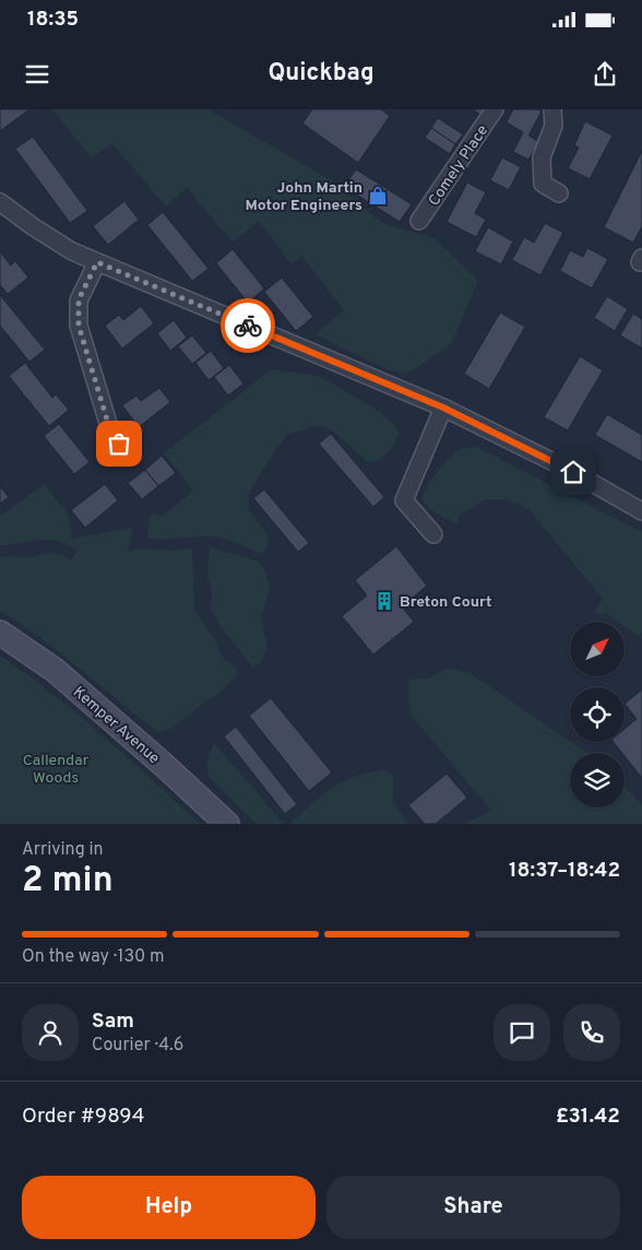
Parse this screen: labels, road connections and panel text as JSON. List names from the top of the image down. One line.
{"streets":{"street":["Comely Place","Kemper Avenue"]},"parks":["Callendar Woods"],"places":{"shop":["John Martin Motor Engineers"],"building":["Breton Court"]},"north":"top right","page":{"status":"18:35","header":"Quickbag","heading":["2 min","Arriving in","18:37–18:42"],"panel":["Sam","Courier · 4.6","Order #9894","£31.42"],"bar":"On the way · 130 m","buttons":["Help","Share"]}}
